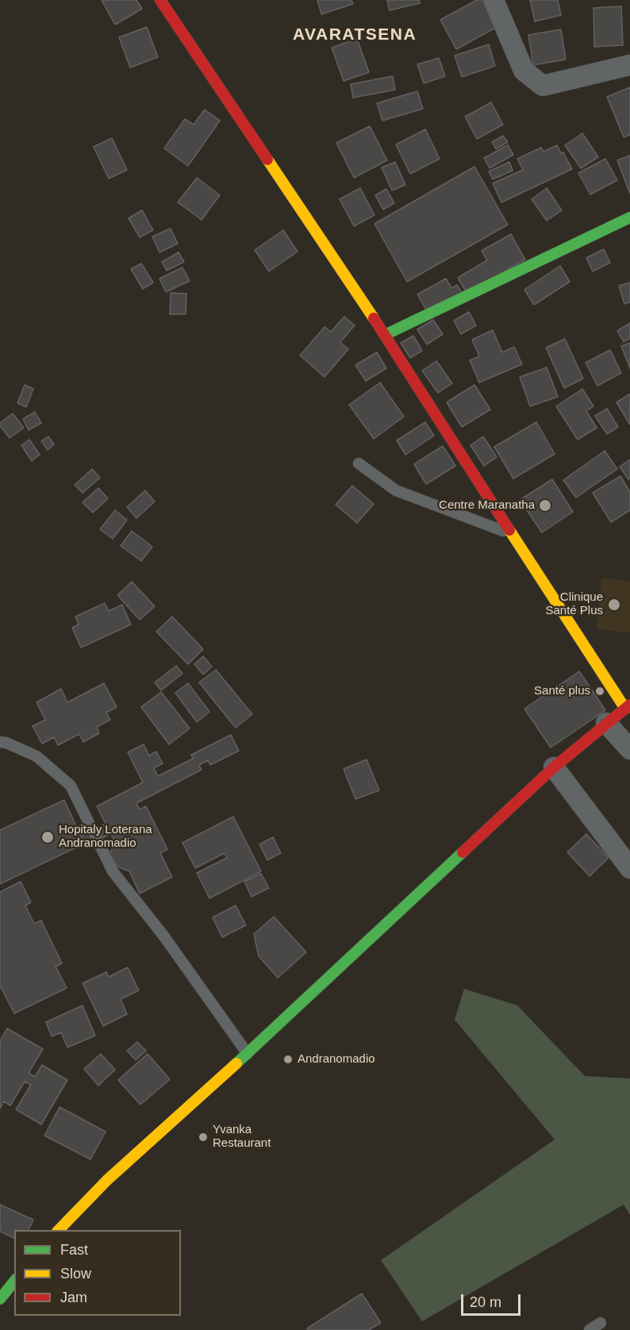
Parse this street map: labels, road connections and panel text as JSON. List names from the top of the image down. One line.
{"districts":["AVARATSENA"],"places":["Centre Maranatha","Clinique Santé Plus","Santé plus","Hopitaly Loterana Andranomadio","Andranomadio","Yvanka Restaurant"],"legend":["Fast","Slow","Jam"],"scale_bar":"20 m"}
